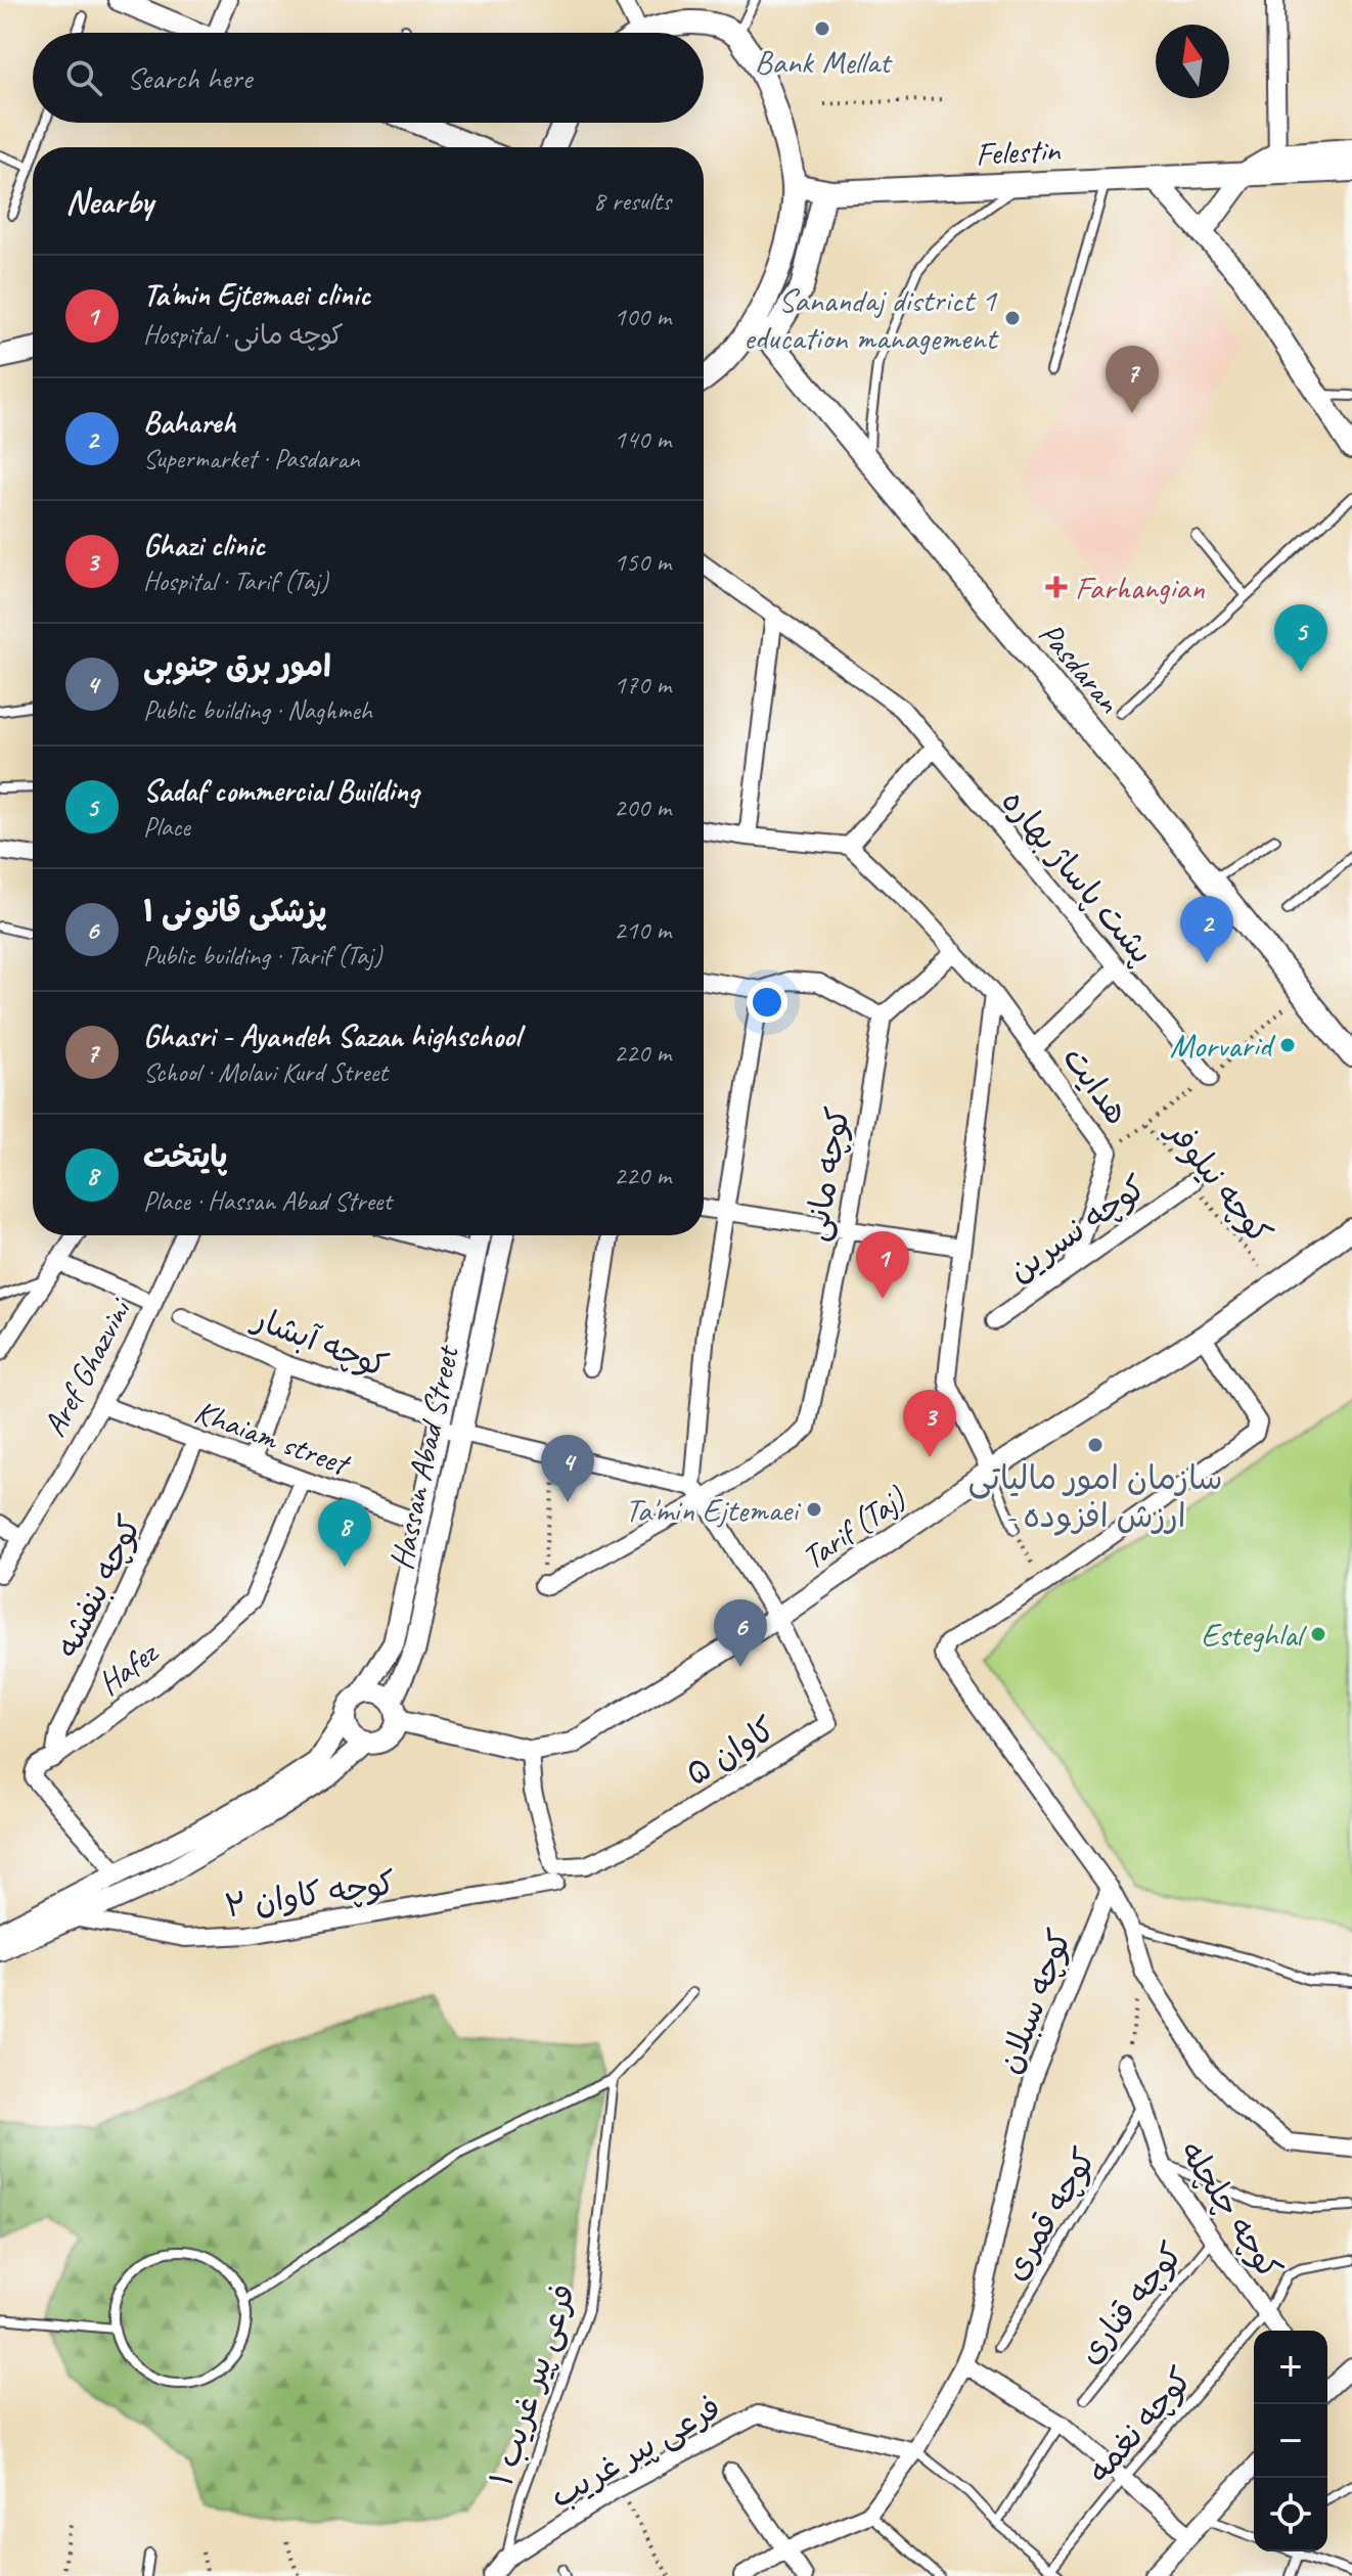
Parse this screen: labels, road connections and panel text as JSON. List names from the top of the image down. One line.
{"streets":{"main road":["Felestin","Pasdaran"],"street":["پشت پاساژ بهاره","هدایت","کوچه مانی","کوچه نسرین","کوچه آبشار","Aref Ghazvini","Khaiam street","Hassan Abad Street","Tarif (Taj)","کوچه بنفشه","Hafez","کاوان ۵","کوچه کاوان ۲","کوچه سبلان","کوچه چلچله","فرعی پیر غریب"],"lane":["کوچه قمری","کوچه قناری","فرعی پیر غریب ۱","کوچه نغمه"],"path":["کوچه نیلوفر"]},"crossings":[["هدایت","کوچه نسرین"],["کوچه مانی","کوچه آبشار"],["کوچه نیلوفر","کوچه نسرین"],["کوچه آبشار","Hassan Abad Street"],["Aref Ghazvini","Khaiam street"],["Khaiam street","Hassan Abad Street"],["Khaiam street","کوچه بنفشه"],["Khaiam street","Hafez"],["Hassan Abad Street","Tarif (Taj)"],["Tarif (Taj)","کاوان ۵"],["کوچه بنفشه","Hafez"],["کاوان ۵","کوچه کاوان ۲"],["کوچه سبلان","فرعی پیر غریب"],["کوچه چلچله","کوچه قمری"],["کوچه چلچله","کوچه قناری"],["کوچه چلچله","کوچه نغمه"],["فرعی پیر غریب ۱","فرعی پیر غریب"]],"places":{"other":["Bank Mellat","Sanandaj district 1 education management","Morvarid","سازمان امور مالیاتی - ارزش افزوده","Ta'min Ejtemaei","Esteghlal"],"health":["Farhangian"]},"north":"top","page":{"search":"Search here","heading":["Nearby","8 results"],"list":[{"mark":"1","name":"Ta'min Ejtemaei clinic","note":"Hospital · کوچه مانی","value":"100 m"},{"mark":"2","name":"Bahareh","note":"Supermarket · Pasdaran","value":"140 m"},{"mark":"3","name":"Ghazi clinic","note":"Hospital · Tarif (Taj)","value":"150 m"},{"mark":"4","name":"امور برق جنوبی","note":"Public building · Naghmeh","value":"170 m"},{"mark":"5","name":"Sadaf commercial Building","note":"Place","value":"200 m"},{"mark":"6","name":"پزشکی قانونی ۱","note":"Public building · Tarif (Taj)","value":"210 m"},{"mark":"7","name":"Ghasri - Ayandeh Sazan highschool","note":"School · Molavi Kurd Street","value":"220 m"},{"mark":"8","name":"پایتخت","note":"Place · Hassan Abad Street","value":"220 m"}],"pins":["7","5","2","1","3","4","8","6"],"map_buttons":["+","−"]}}
